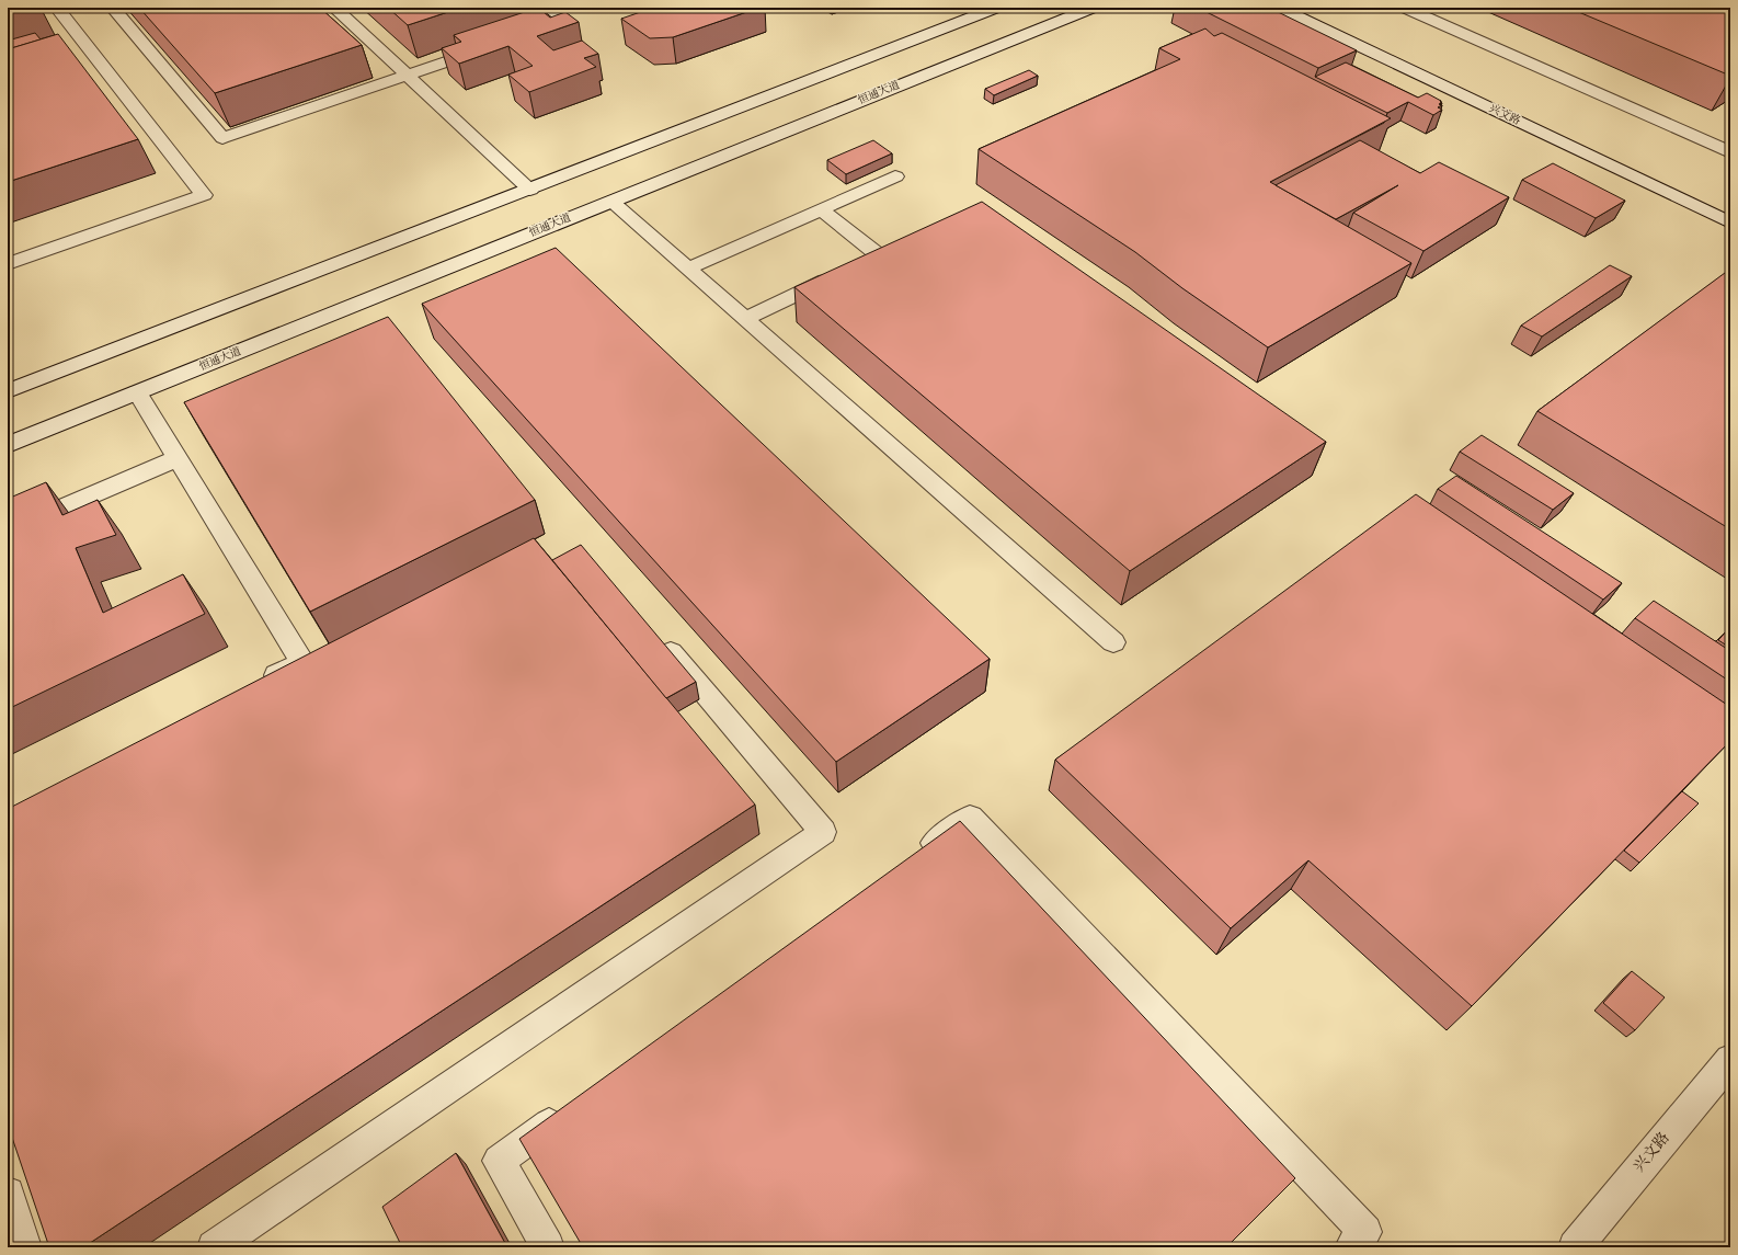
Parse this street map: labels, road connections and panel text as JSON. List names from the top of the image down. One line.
{"streets":{"main road":["恒通大道","兴文路"]}}
